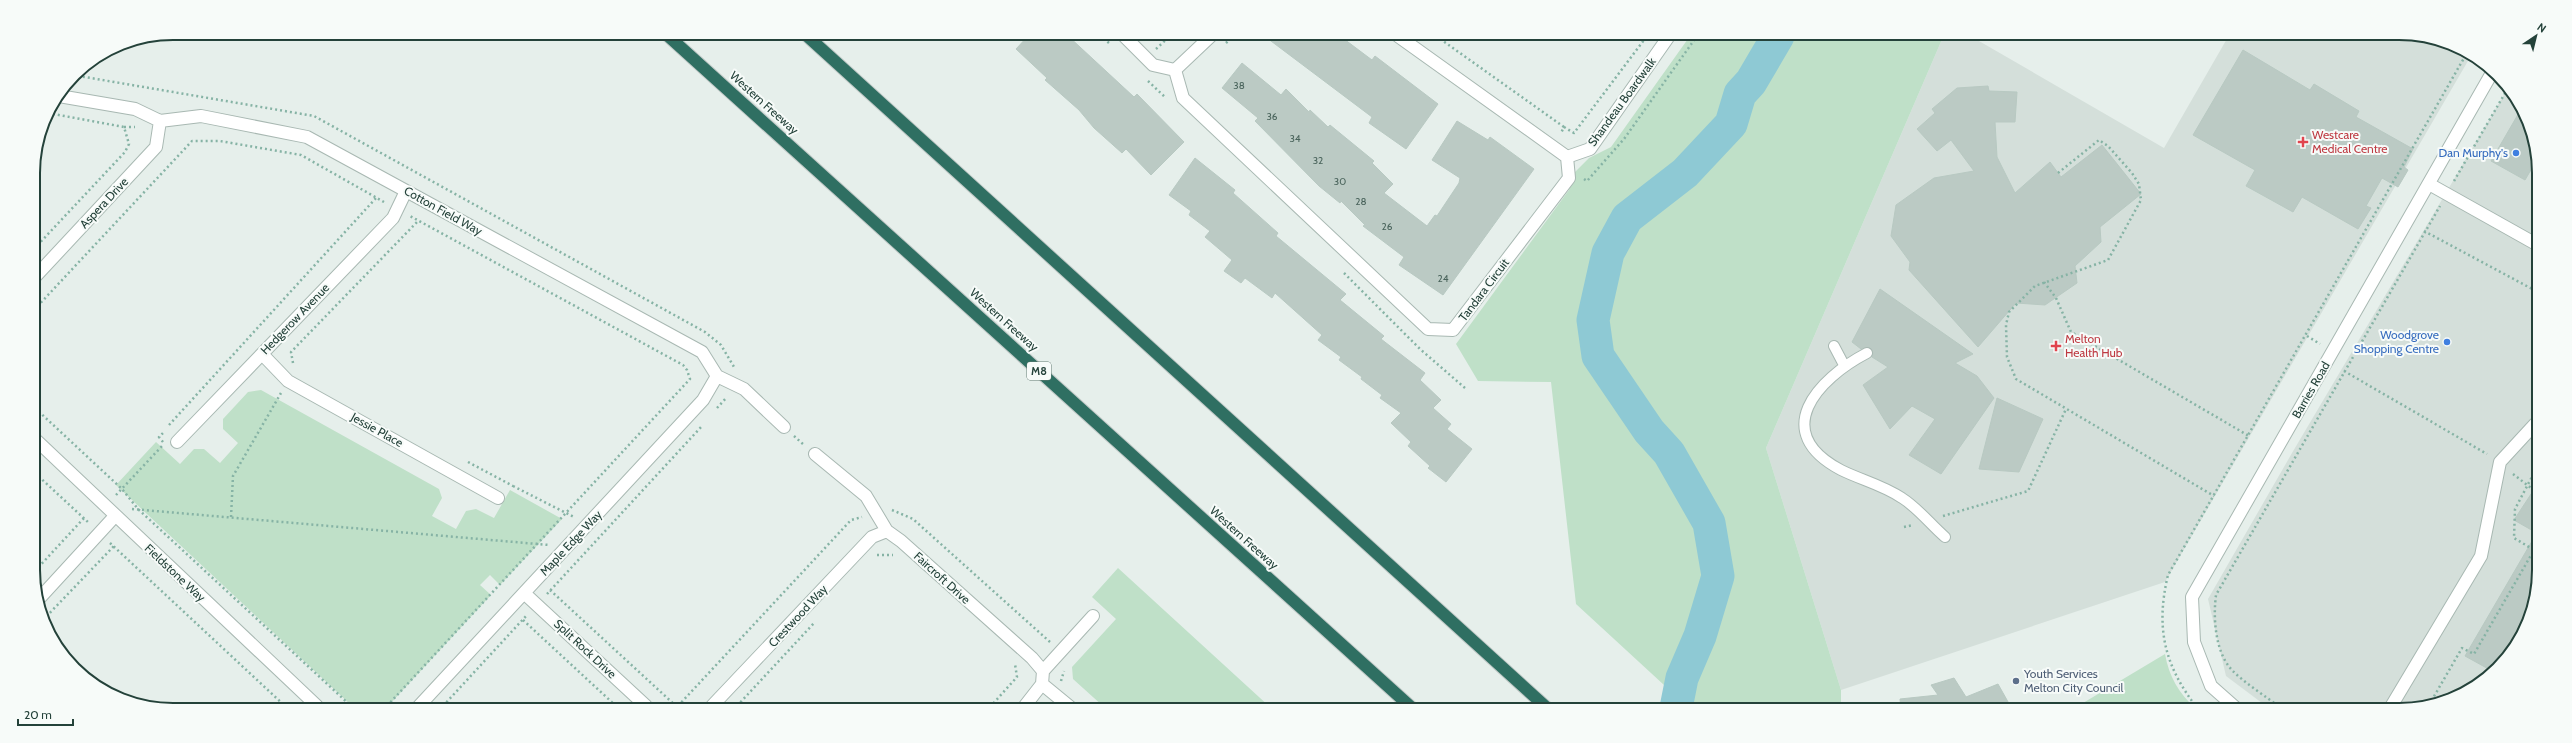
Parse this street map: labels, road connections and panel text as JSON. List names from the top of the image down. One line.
{"streets":{"highway":["Western Freeway","M8"],"street":["Shandeau Boardwalk","Aspera Drive","Cotton Field Way","Tandara Circuit","Hedgerow Avenue","Barries Road","Jessie Place","Maple Edge Way","Fieldstone Way","Faircroft Drive","Crestwood Way","Split Rock Drive"]},"crossings":[["Shandeau Boardwalk","Tandara Circuit"],["Aspera Drive","Cotton Field Way"],["Cotton Field Way","Hedgerow Avenue"],["Cotton Field Way","Maple Edge Way"],["Hedgerow Avenue","Jessie Place"],["Maple Edge Way","Split Rock Drive"],["Faircroft Drive","Crestwood Way"]],"places":{"health":["Westcare Medical Centre","Melton Health Hub"],"other":["Dan Murphy's","Woodgrove Shopping Centre","Youth Services Melton City Council"]},"house_numbers":["38","36","34","32","30","28","26","24"],"scale_bar":"20 m","north":"top right"}
